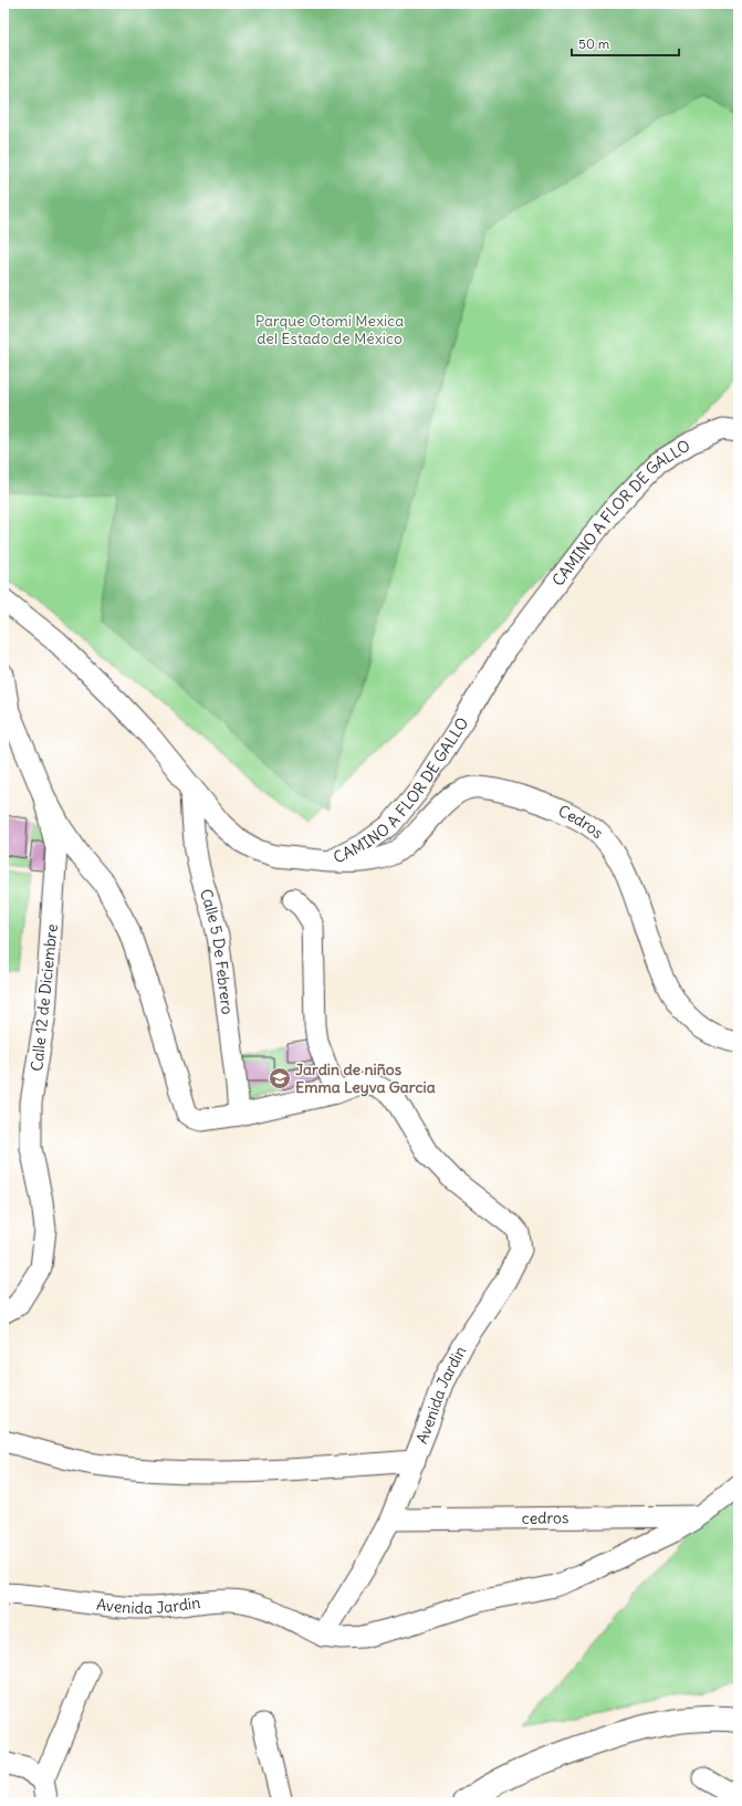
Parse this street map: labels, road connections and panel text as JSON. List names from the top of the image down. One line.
{"streets":{"street":["CAMINO A FLOR DE GALLO","Cedros","Calle 5 De Febrero","Calle 12 de Diciembre","Avenida Jardin","cedros"]},"crossings":[["CAMINO A FLOR DE GALLO","Cedros"],["CAMINO A FLOR DE GALLO","Calle 5 De Febrero"],["Calle 5 De Febrero","Avenida Jardin"],["Calle 12 de Diciembre","Avenida Jardin"],["Avenida Jardin","cedros"]],"parks":["Parque Otomí Mexica del Estado de México"],"places":{"school or university":["Jardin de niños Emma Leyva Garcia"]},"scale_bar":"50 m"}
